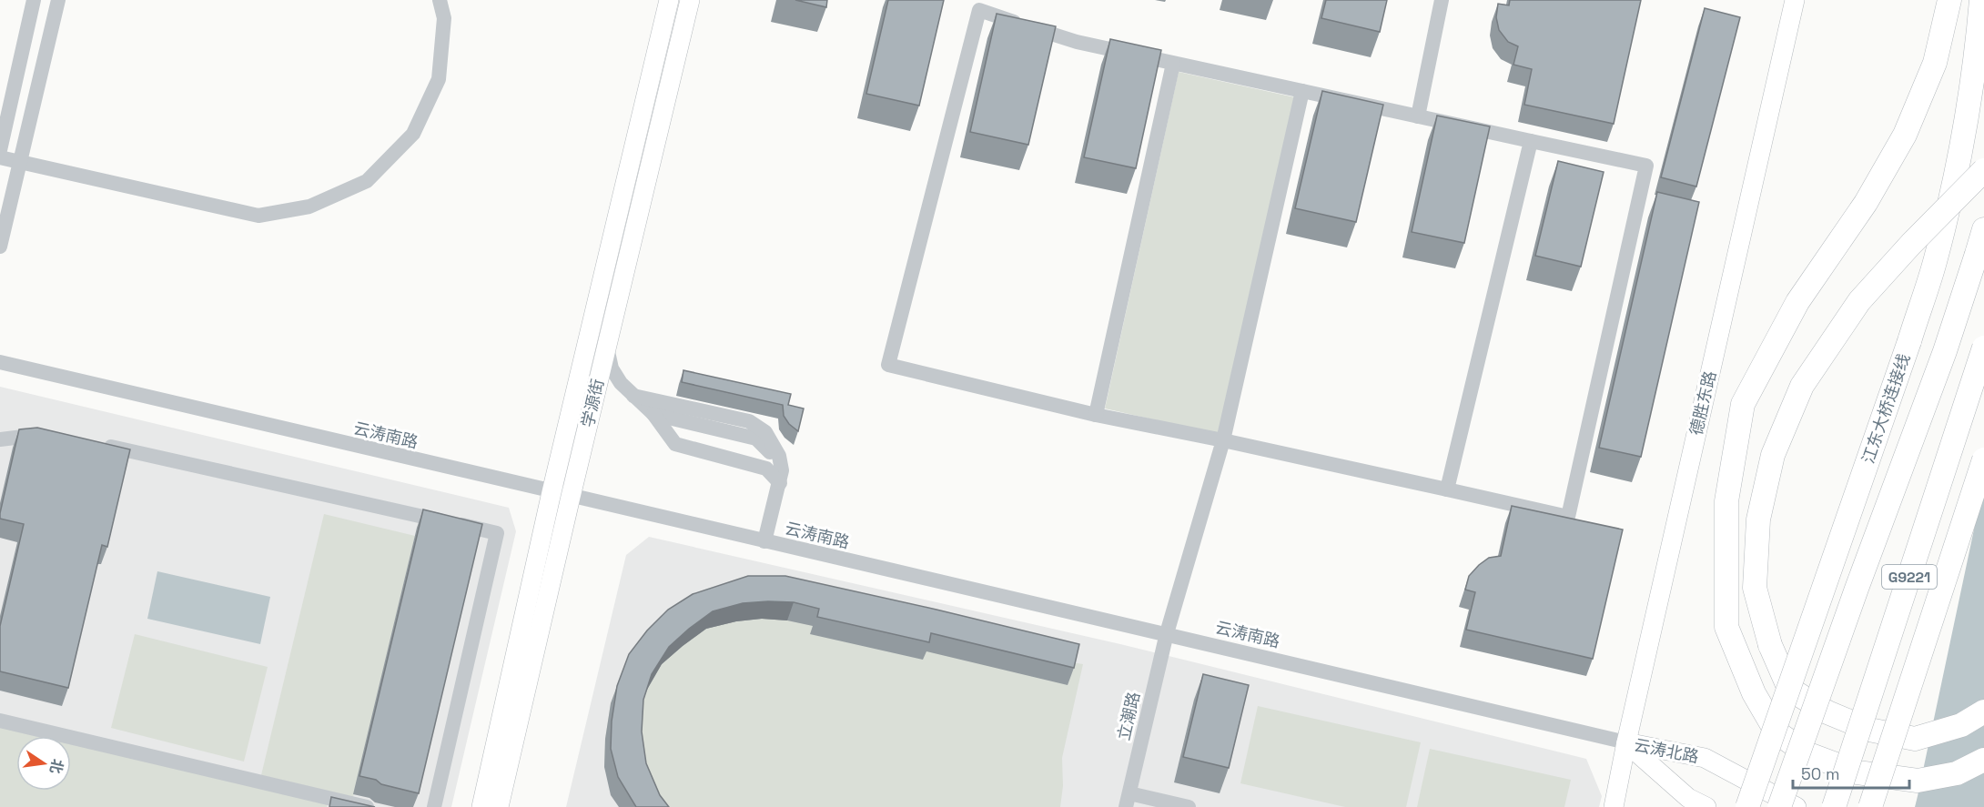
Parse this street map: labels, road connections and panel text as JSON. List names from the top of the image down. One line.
{"streets":{"highway":["江东大桥连接线","G9221"],"main road":["学源街","德胜东路","云涛北路"],"street":["云涛南路","立潮路"]},"crossings":[["学源街","云涛南路"],["德胜东路","云涛南路"],["德胜东路","云涛北路"],["云涛南路","立潮路"],["云涛南路","云涛北路"]],"scale_bar":"50 m","north":"right"}
